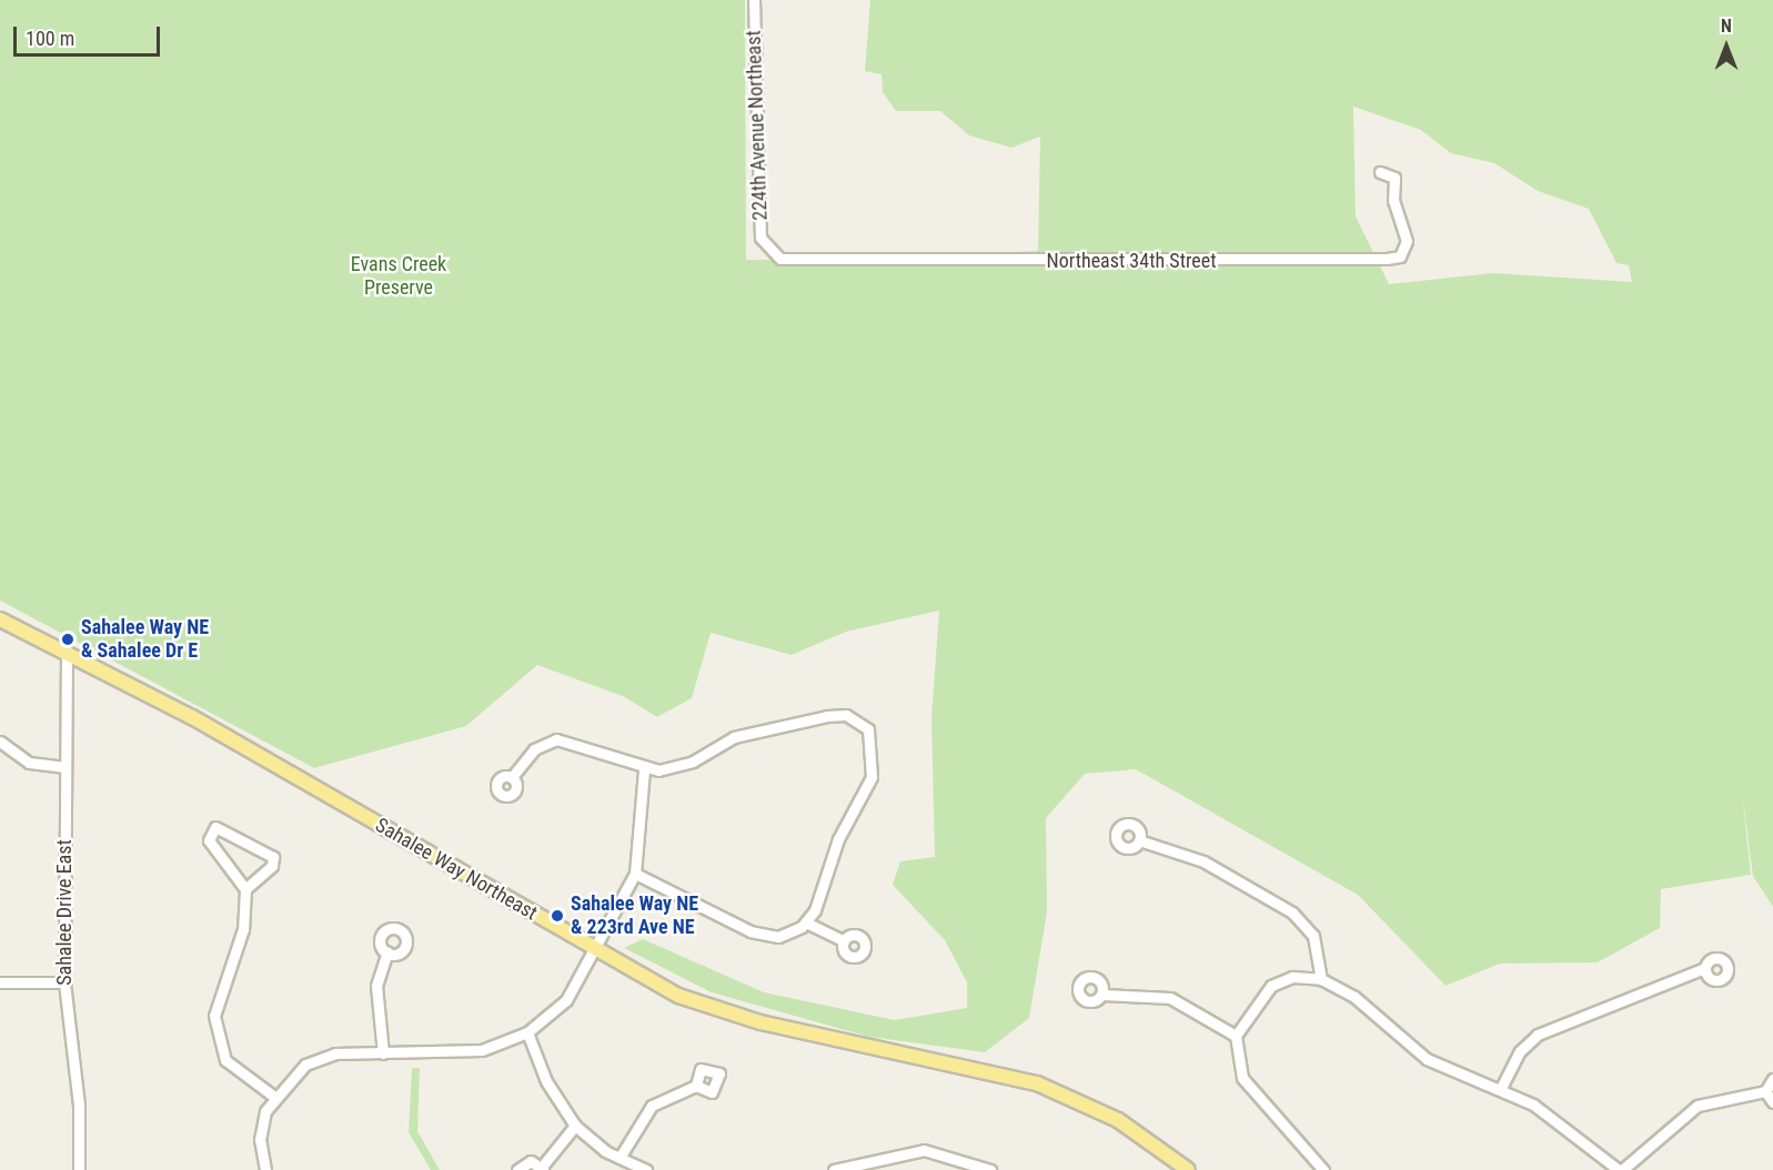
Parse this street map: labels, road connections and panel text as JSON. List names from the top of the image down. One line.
{"streets":{"main road":["Sahalee Way Northeast"],"street":["224th Avenue Northeast","Northeast 34th Street","Sahalee Drive East"]},"crossings":[["224th Avenue Northeast","Northeast 34th Street"],["Sahalee Way Northeast","Sahalee Drive East"]],"parks":["Evans Creek Preserve"],"places":["Sahalee Way NE & Sahalee Dr E","Sahalee Way NE & 223rd Ave NE"],"scale_bar":"100 m","north":"top"}
